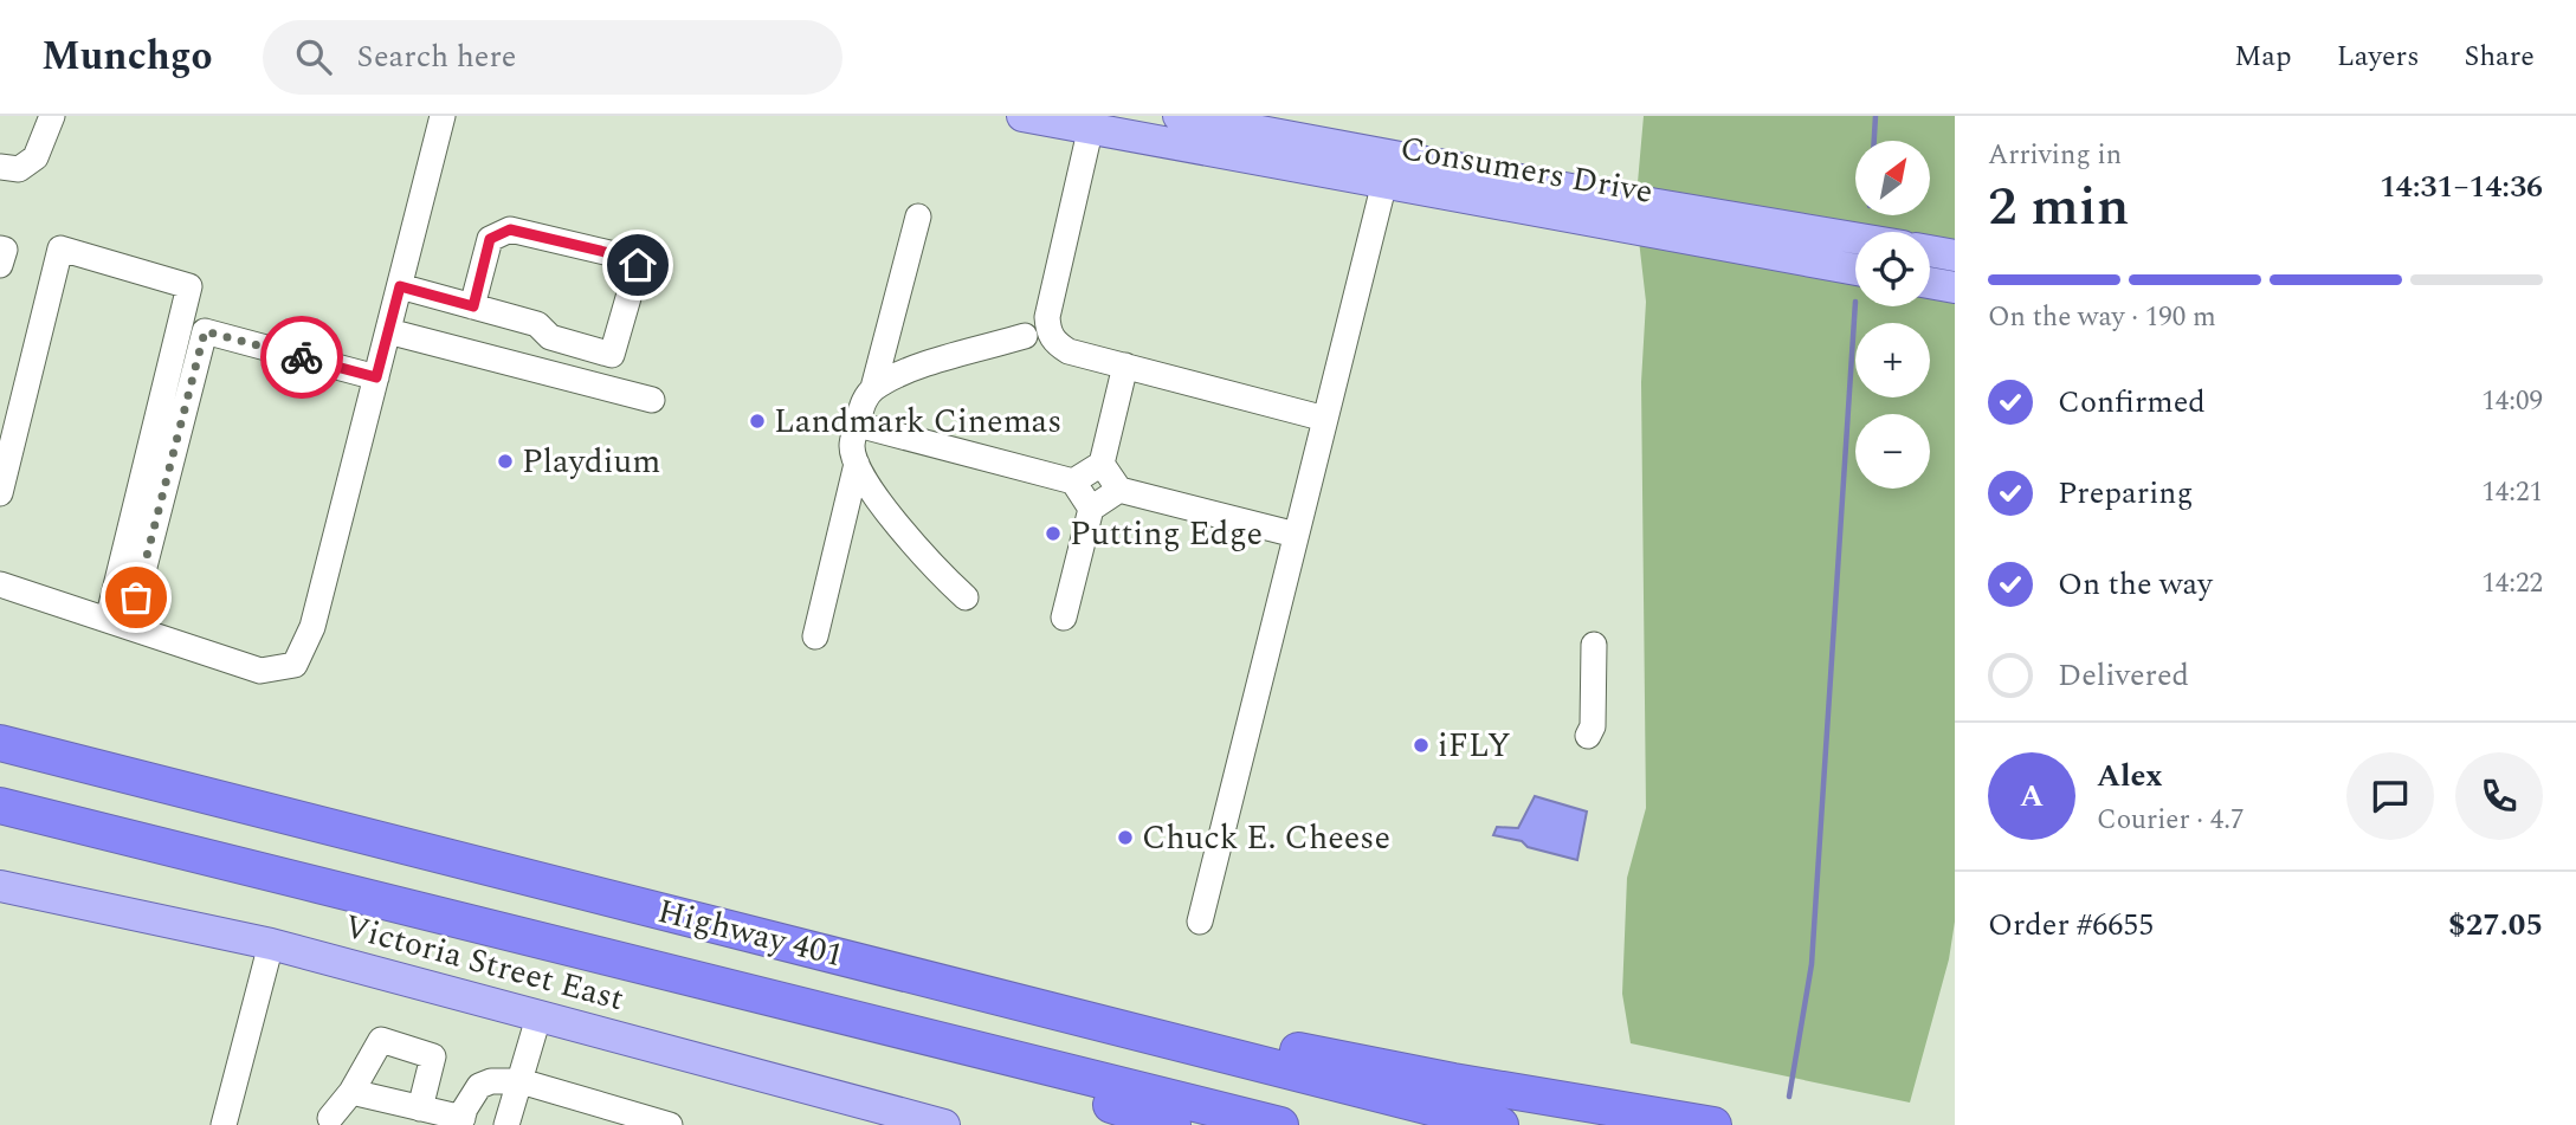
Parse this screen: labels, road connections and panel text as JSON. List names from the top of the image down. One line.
{"streets":{"highway":["Highway 401"],"main road":["Consumers Drive","Victoria Street East"]},"places":["Landmark Cinemas","Playdium","Putting Edge","iFLY","Chuck E. Cheese"],"north":"top right","page":{"header":"Munchgo","search":"Search here","nav":["Map","Layers","Share"],"heading":["2 min","Arriving in","14:31–14:36"],"panel":["Alex","Courier · 4.7","Order #6655","$27.05"],"map_buttons":["+","−"],"bar":"On the way · 190 m","list":[["Confirmed","14:09"],["Preparing","14:21"],["On the way","14:22"],"Delivered"],"round":"A"}}
